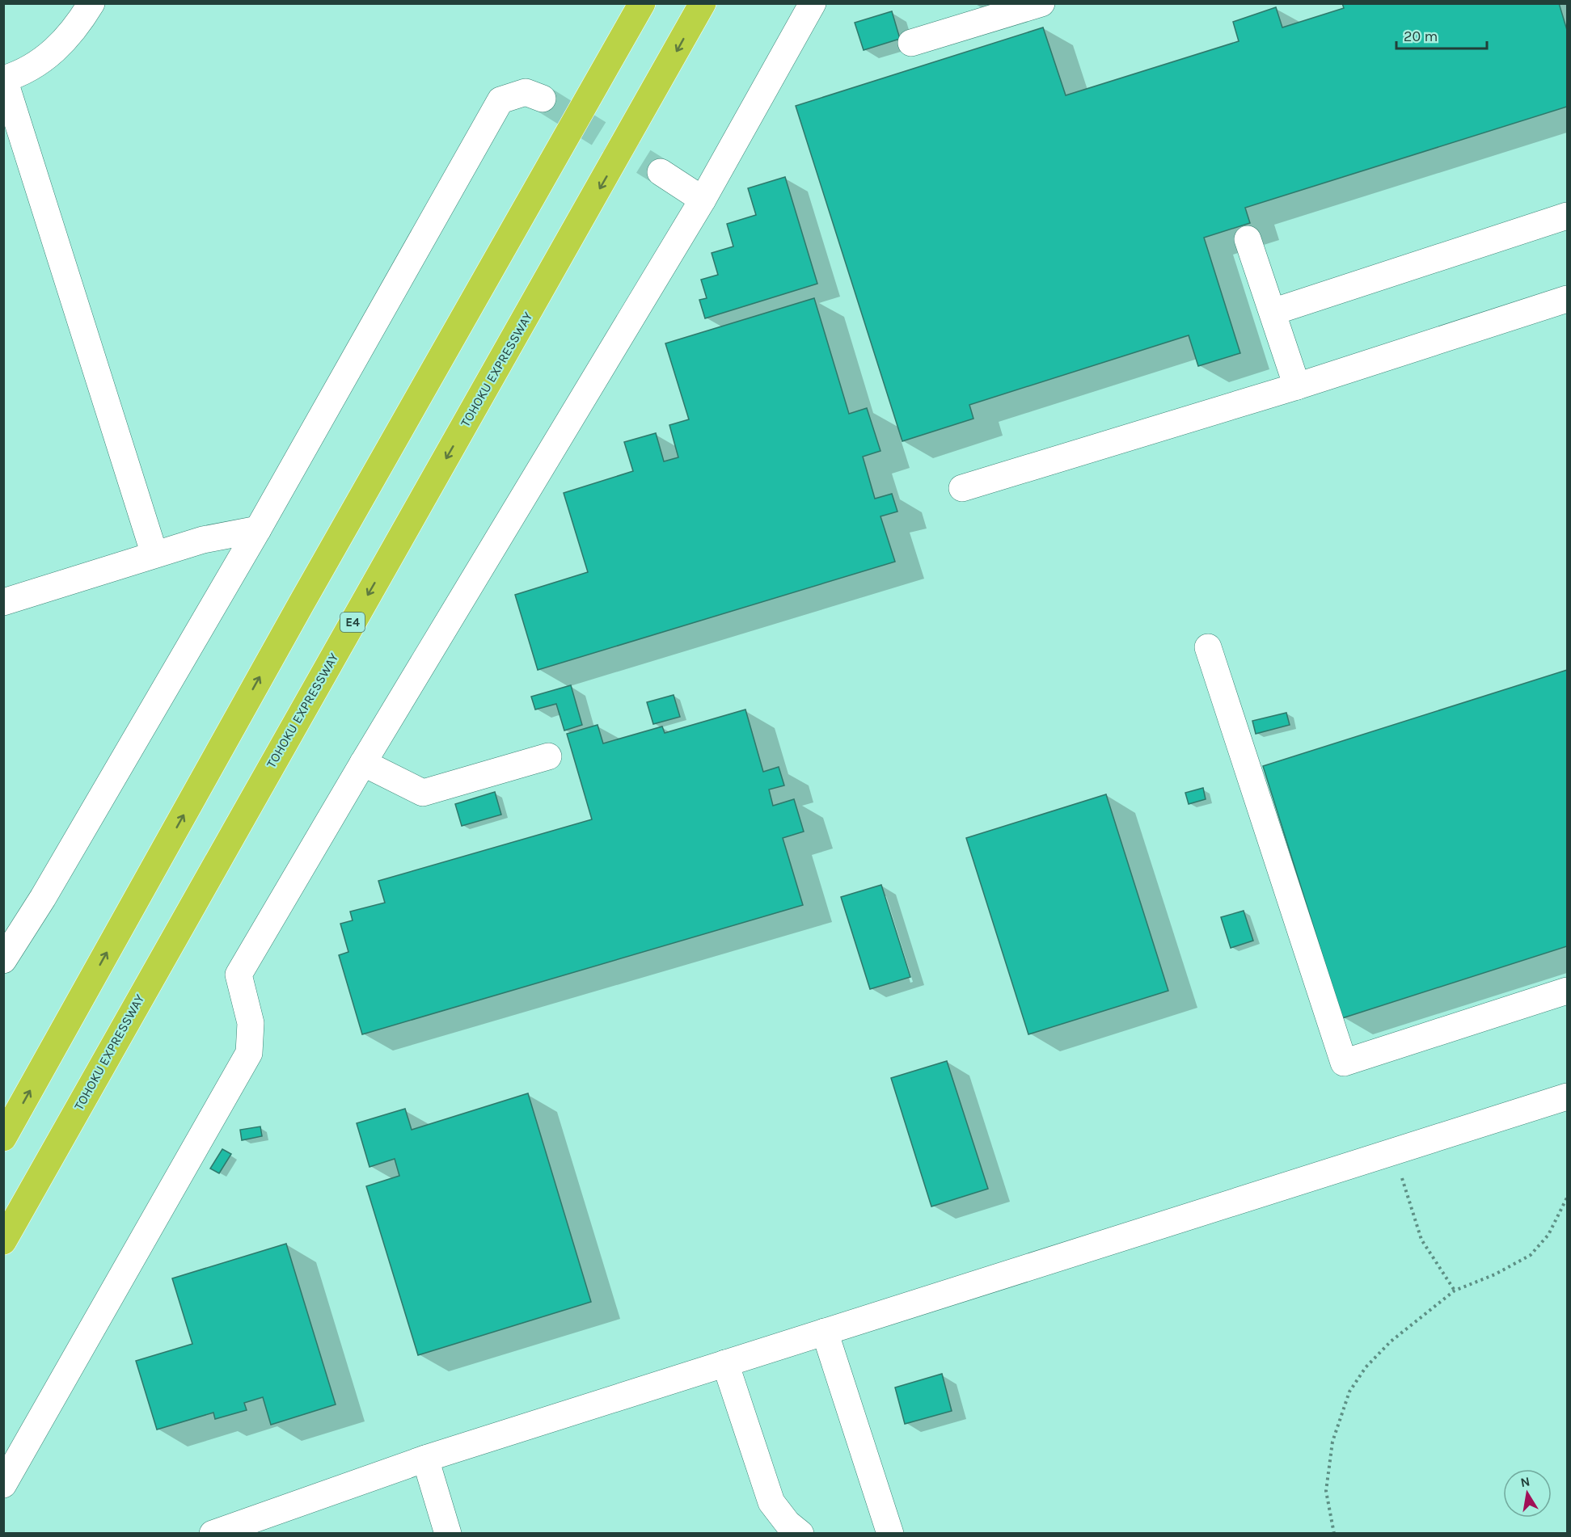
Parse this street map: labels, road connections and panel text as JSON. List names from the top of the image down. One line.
{"streets":{"highway":["TOHOKU EXPRESSWAY","E4"]},"scale_bar":"20 m","north":"top"}
